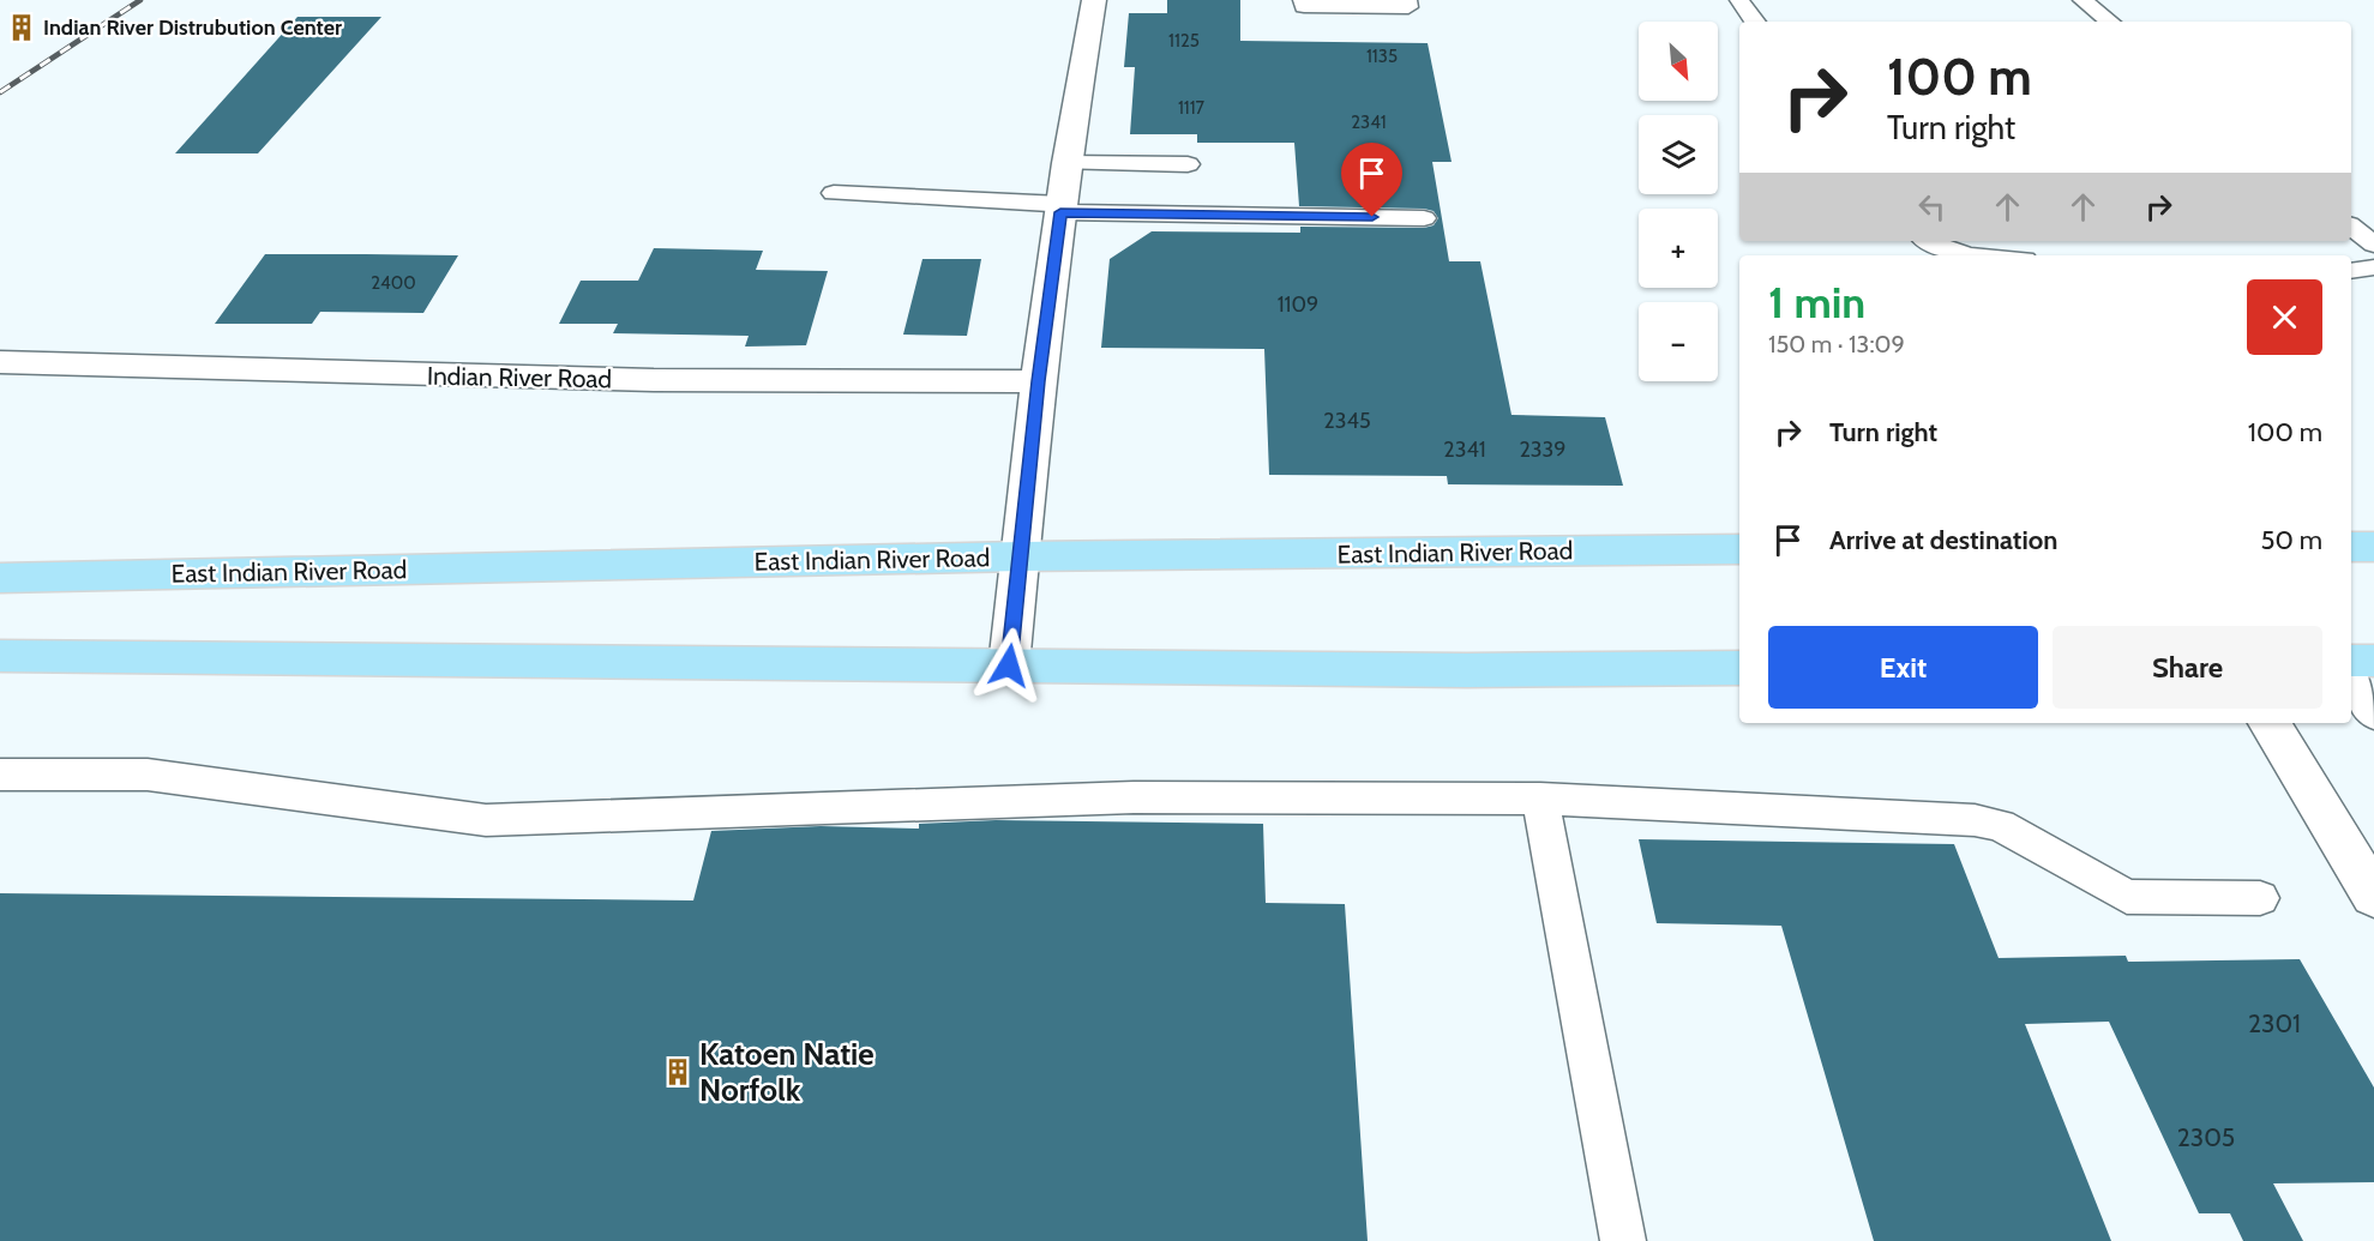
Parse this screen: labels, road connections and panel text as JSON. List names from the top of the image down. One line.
{"streets":{"main road":["East Indian River Road"],"street":["Indian River Road"]},"places":{"building":["Indian River Distrubution Center","Katoen Natie Norfolk"]},"house_numbers":["1125","1135","1117","2341","2400","1109","2345","2341","2339","2301","2305"],"north":"bottom right","page":{"map_buttons":["+","−"],"turn":["100 m","Turn right"],"heading":["1 min","150 m · 13:09"],"list":[{"name":"Turn right","value":"100 m"},{"name":"Arrive at destination","value":"50 m"}],"buttons":["Exit","Share"]}}
